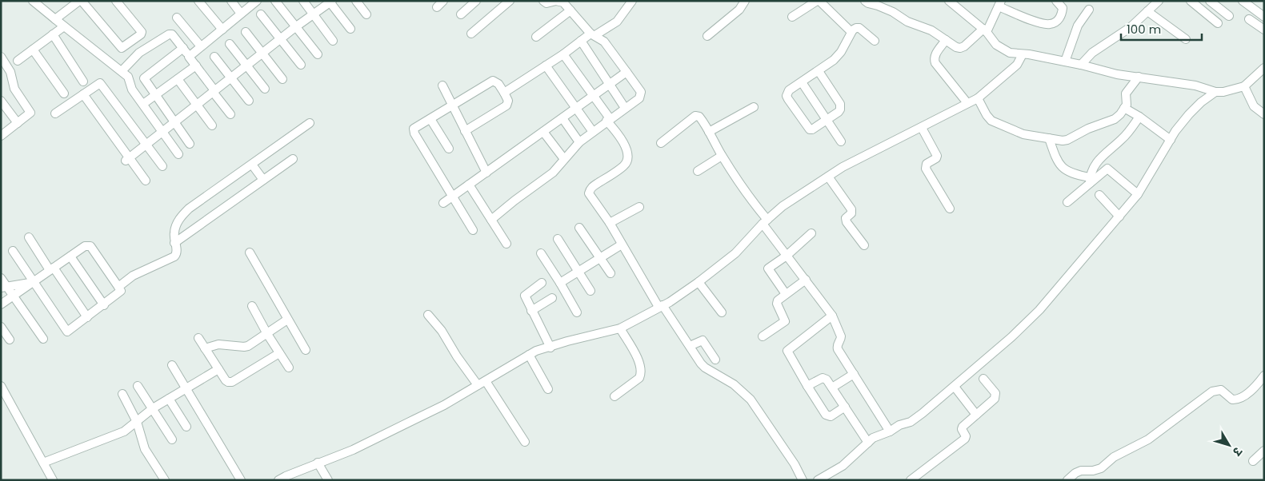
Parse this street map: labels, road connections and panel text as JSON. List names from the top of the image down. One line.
{"scale_bar":"100 m","north":"bottom right"}
